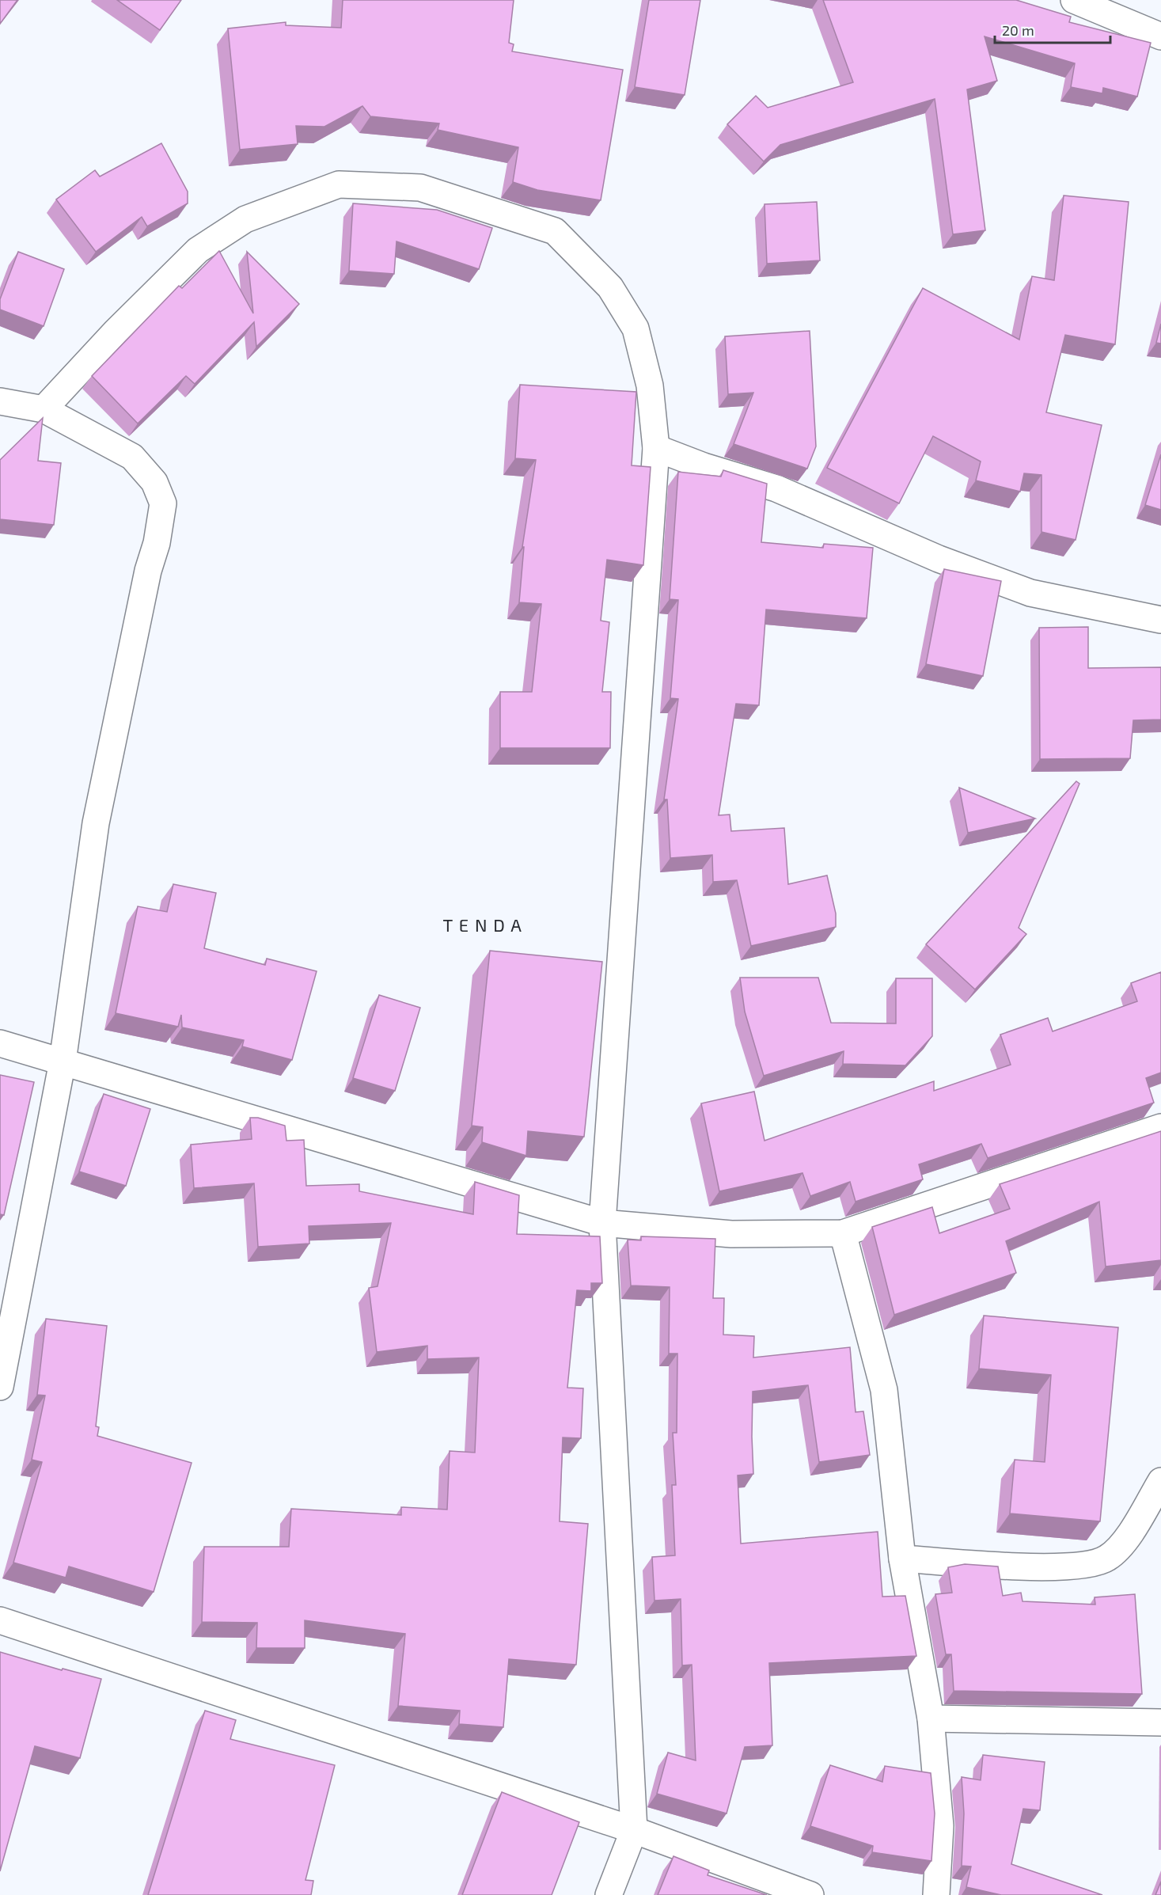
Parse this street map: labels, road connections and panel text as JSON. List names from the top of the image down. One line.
{"districts":["T E N D A"],"scale_bar":"20 m"}
